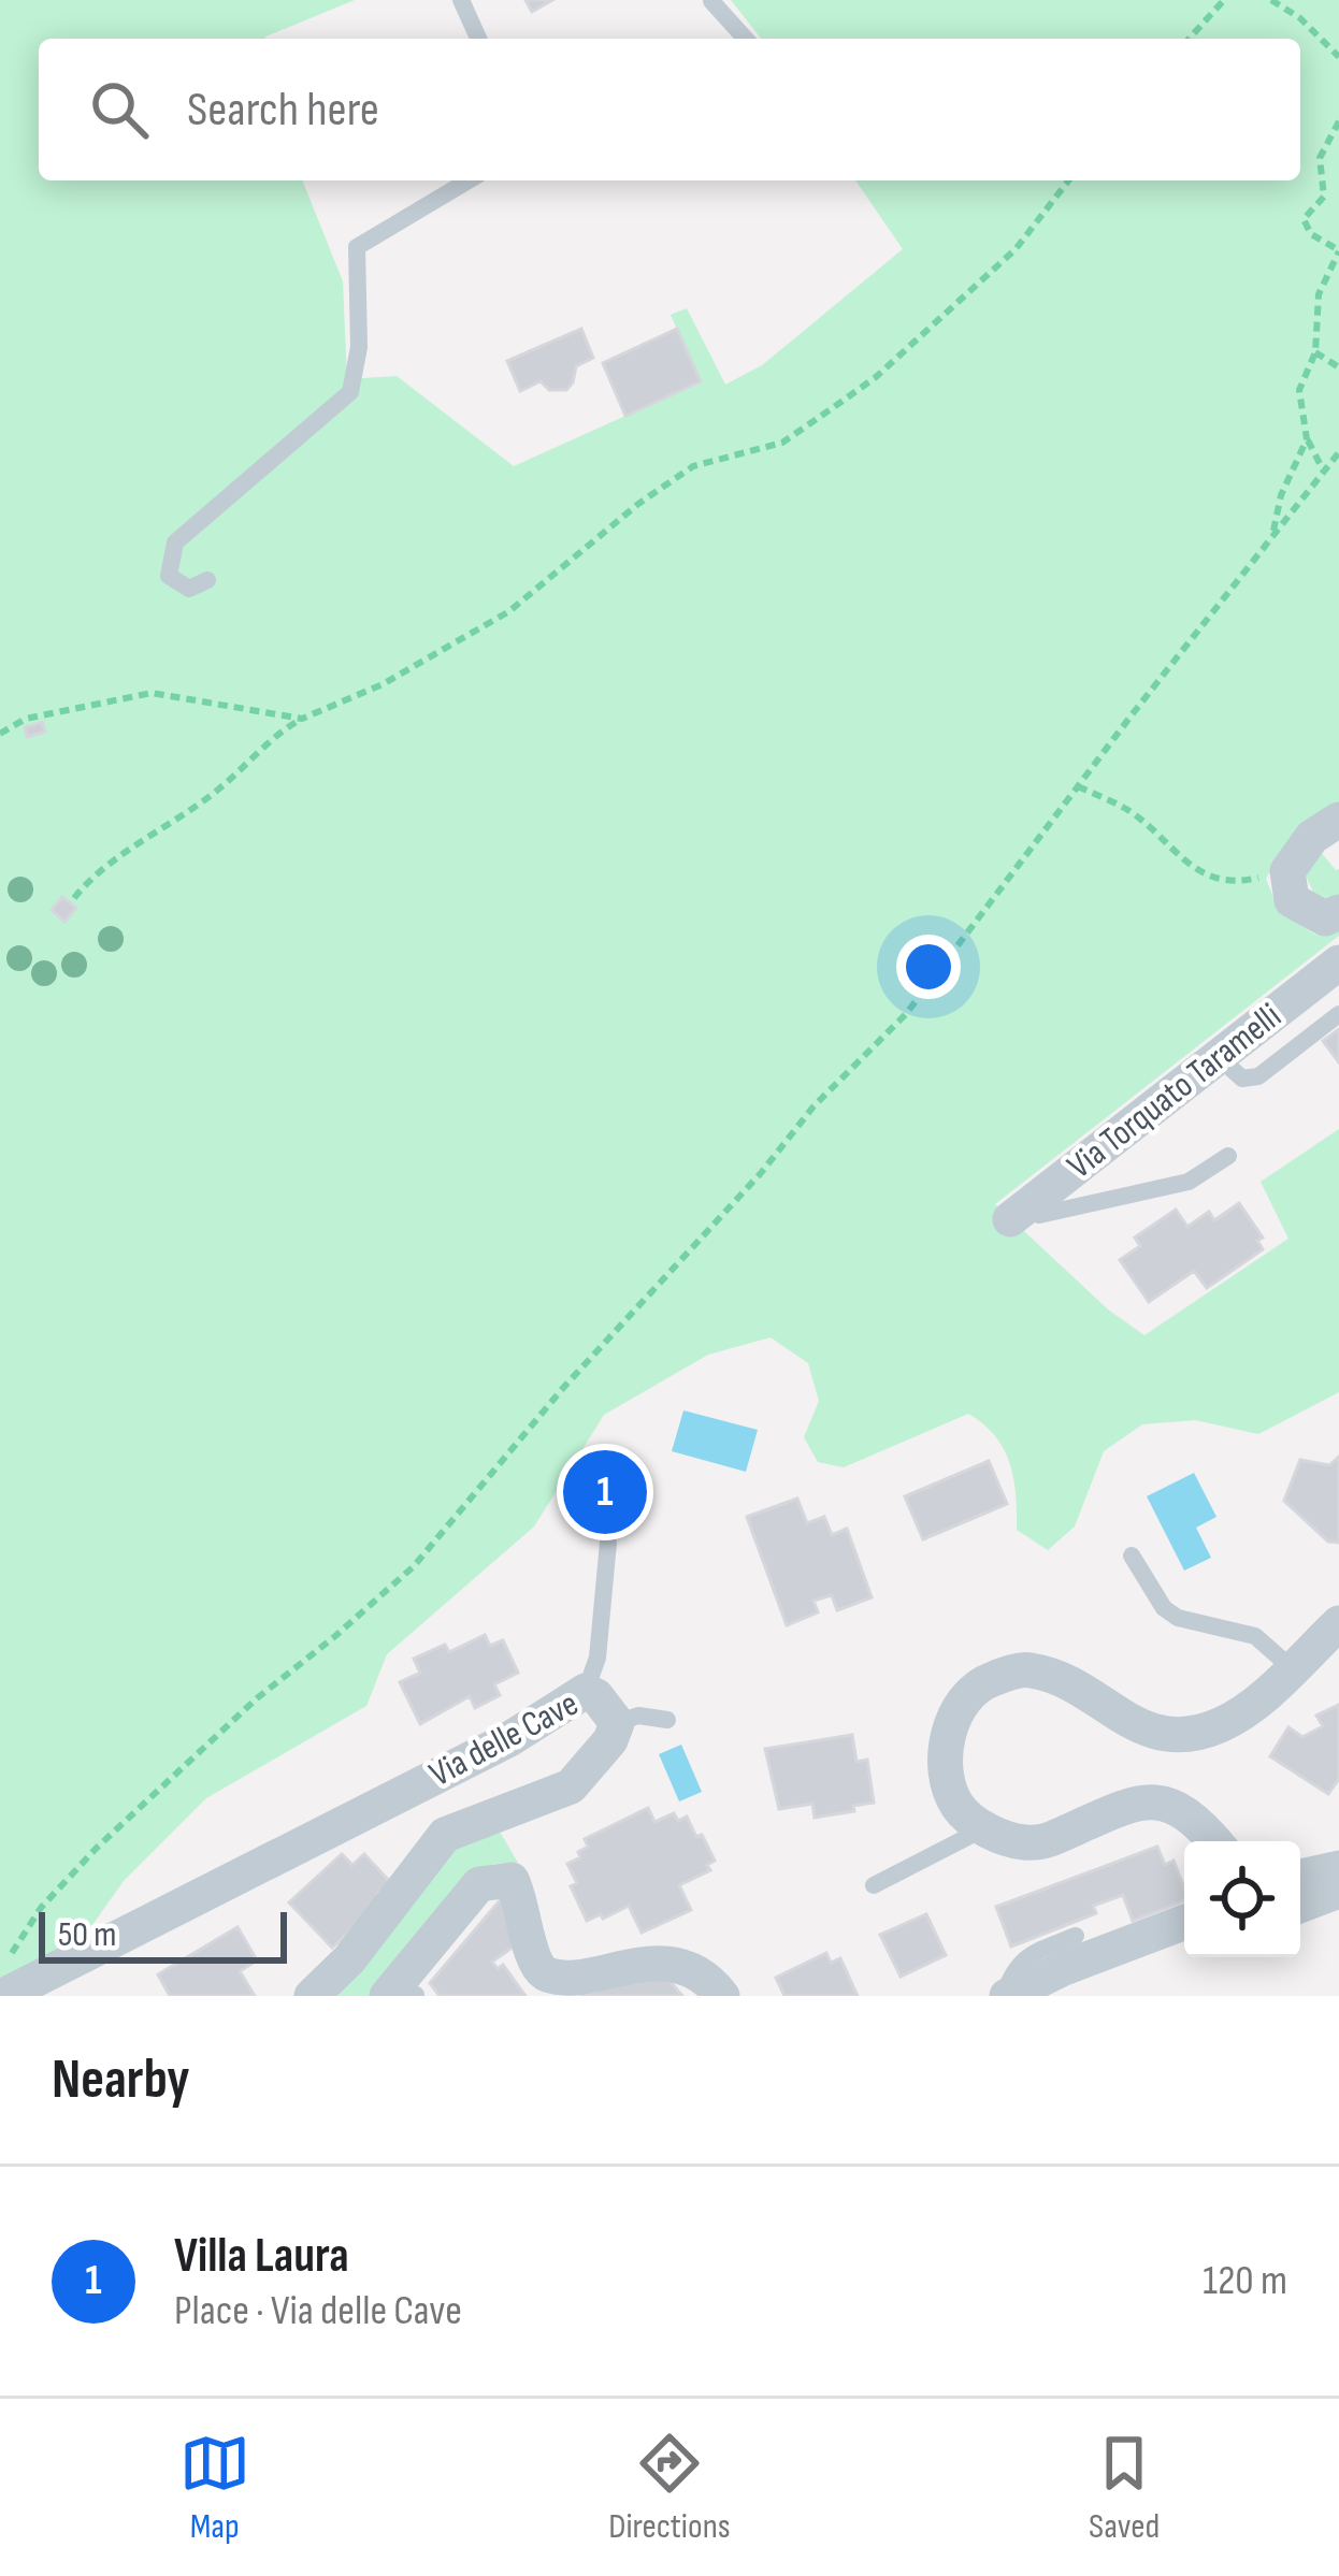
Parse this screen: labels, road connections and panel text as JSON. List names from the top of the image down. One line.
{"streets":{"street":["Via Torquato Taramelli","Via delle Cave"]},"scale_bar":"50 m","page":{"search":"Search here","pins":"1","scale":"50 m","heading":"Nearby","list":[{"mark":"1","name":"Villa Laura","note":"Place · Via delle Cave","value":"120 m"}],"nav":["Map","Directions","Saved"]}}
